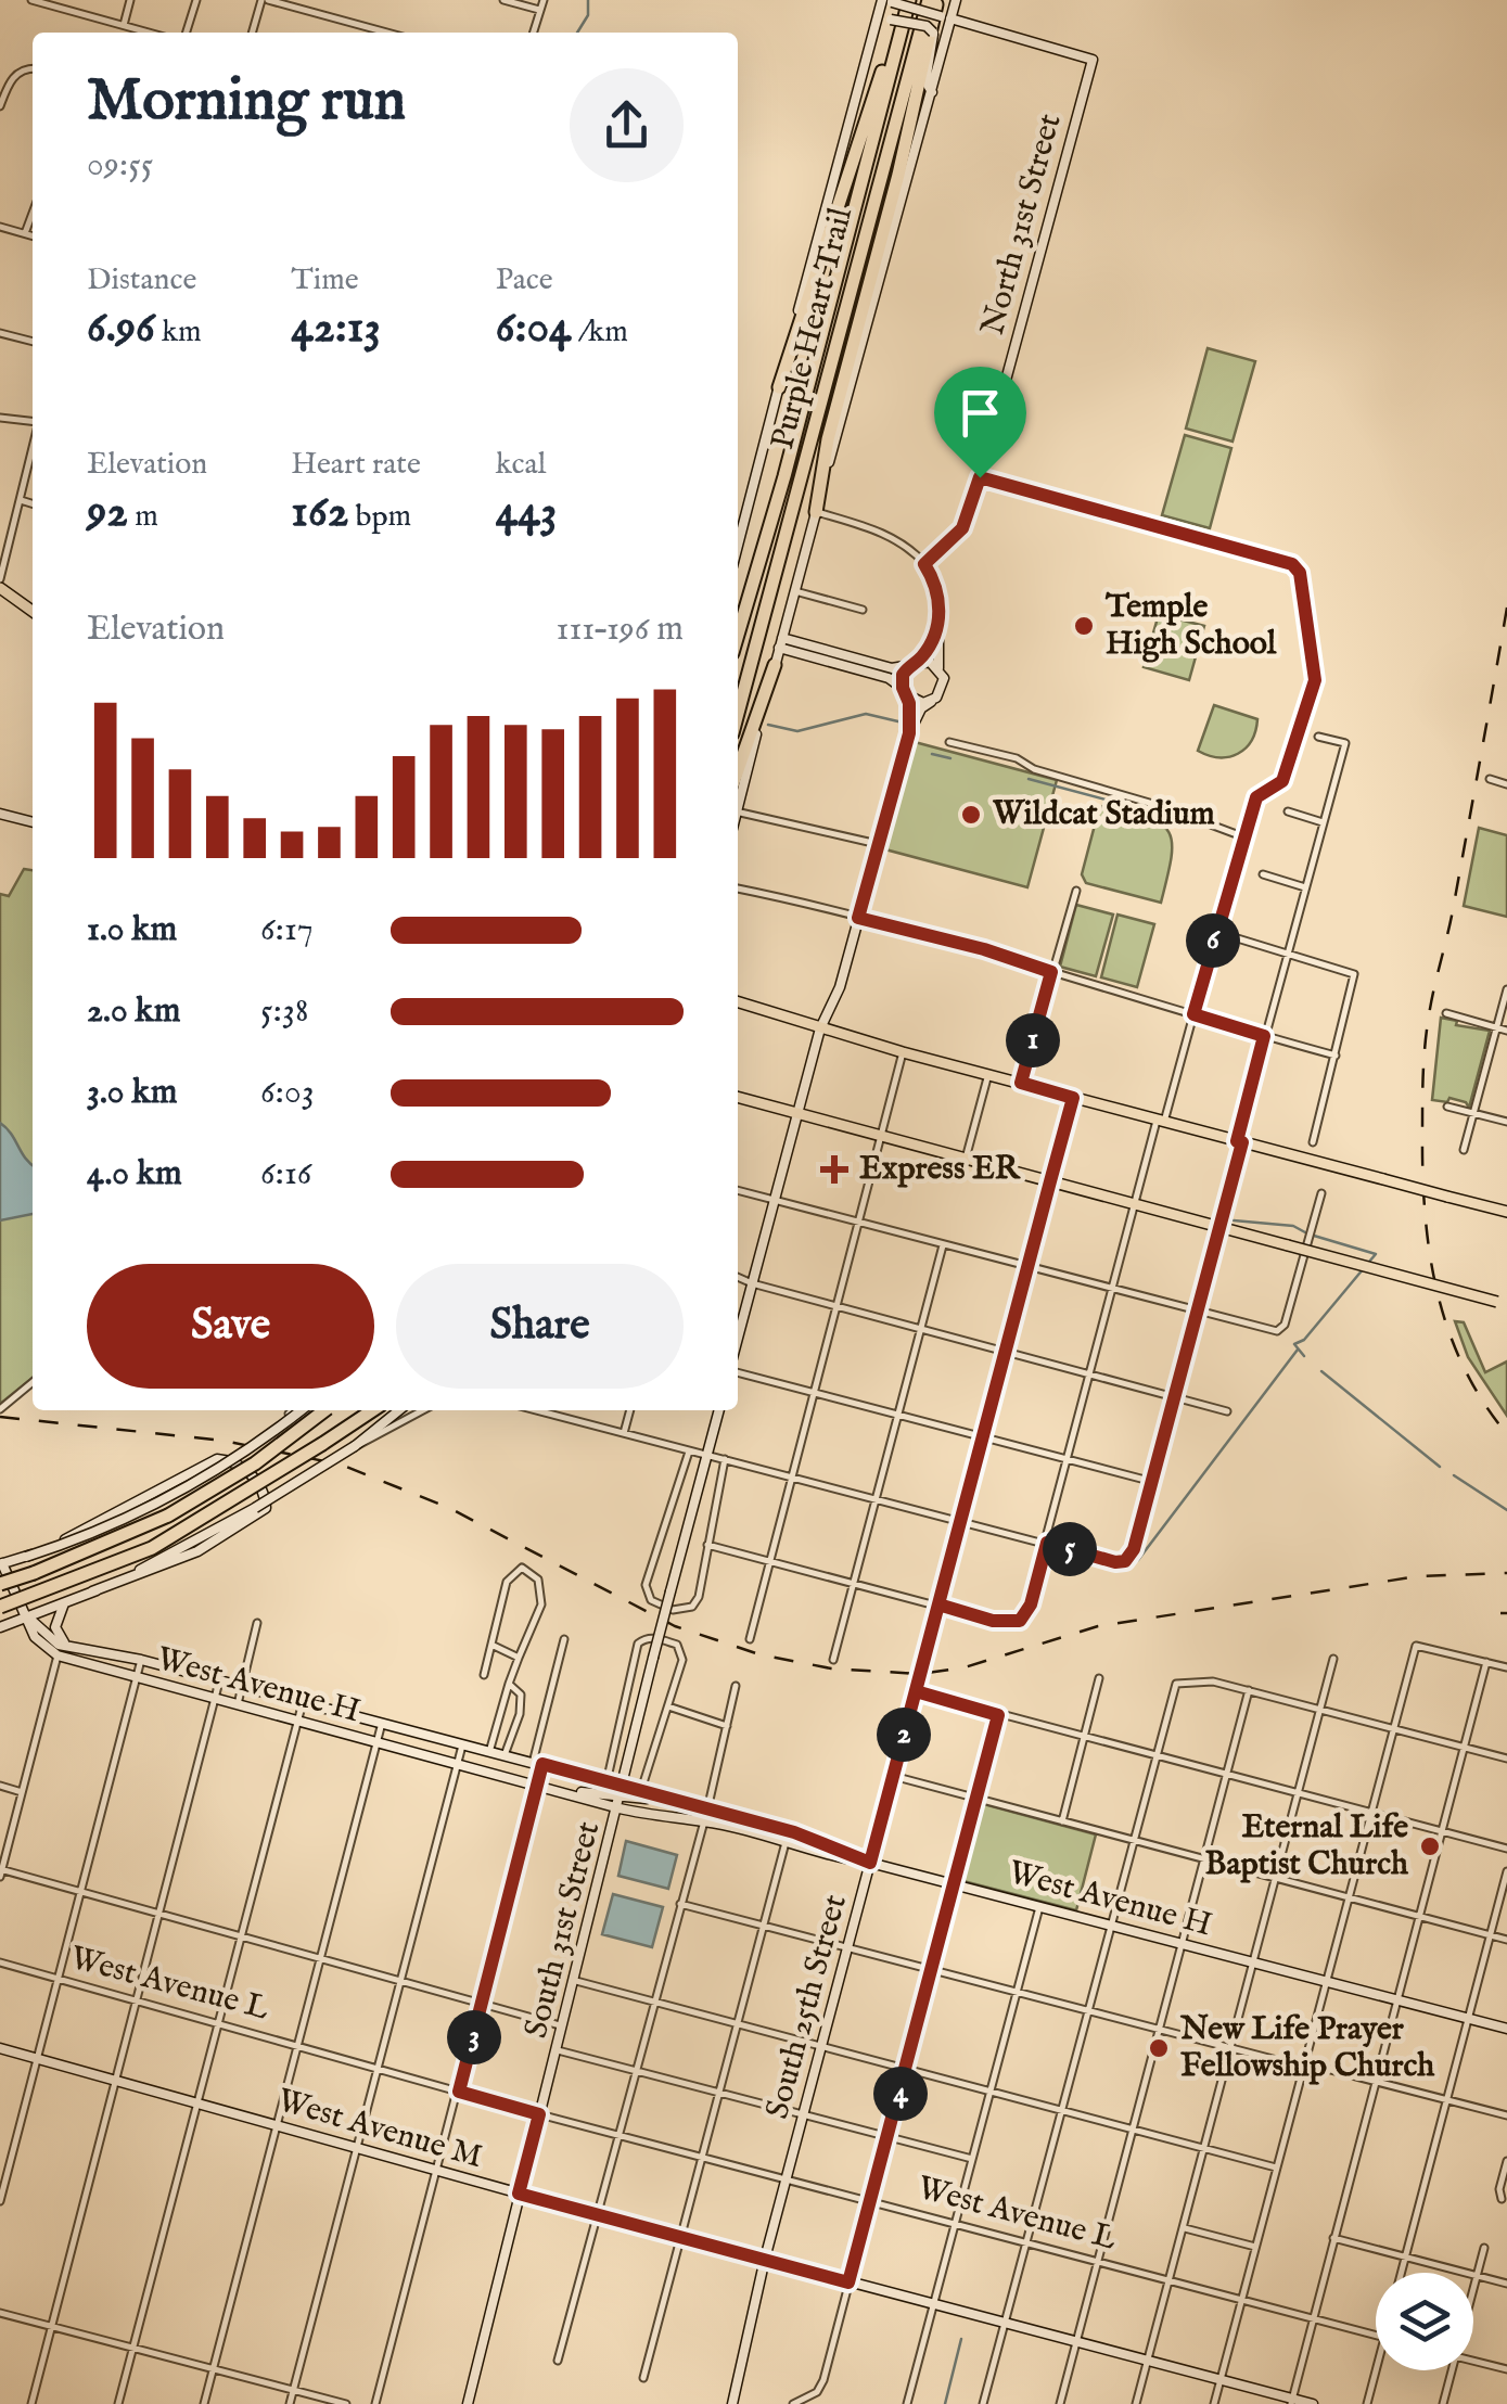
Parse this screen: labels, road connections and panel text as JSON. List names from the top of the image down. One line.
{"streets":{"highway":["Purple Heart Trail"],"main road":["North 31st Street","West Avenue H","South 31st Street","South 25th Street","West Avenue M"],"street":["West Avenue L"]},"crossings":[["West Avenue H","South 31st Street"],["West Avenue H","South 25th Street"],["South 31st Street","West Avenue L"],["South 31st Street","West Avenue M"],["West Avenue L","South 25th Street"],["South 25th Street","West Avenue M"]],"places":{"other":["Temple High School","Wildcat Stadium","Eternal Life Baptist Church","New Life Prayer Fellowship Church"],"health":["Express ER"]},"page":{"heading":["Morning run","09:55"],"stats":[["Distance","6.96 km"],["Time","42:13"],["Pace","6:04 /km"],["Elevation","92 m"],["Heart rate","162 bpm"],["kcal","443"]],"chart":["Elevation","111–196 m"],"list":[{"name":"1.0 km","note":"6:17"},{"name":"2.0 km","note":"5:38"},{"name":"3.0 km","note":"6:03"},{"name":"4.0 km","note":"6:16"}],"pins":["6","1","5","2","3","4"],"buttons":["Save","Share"]}}
